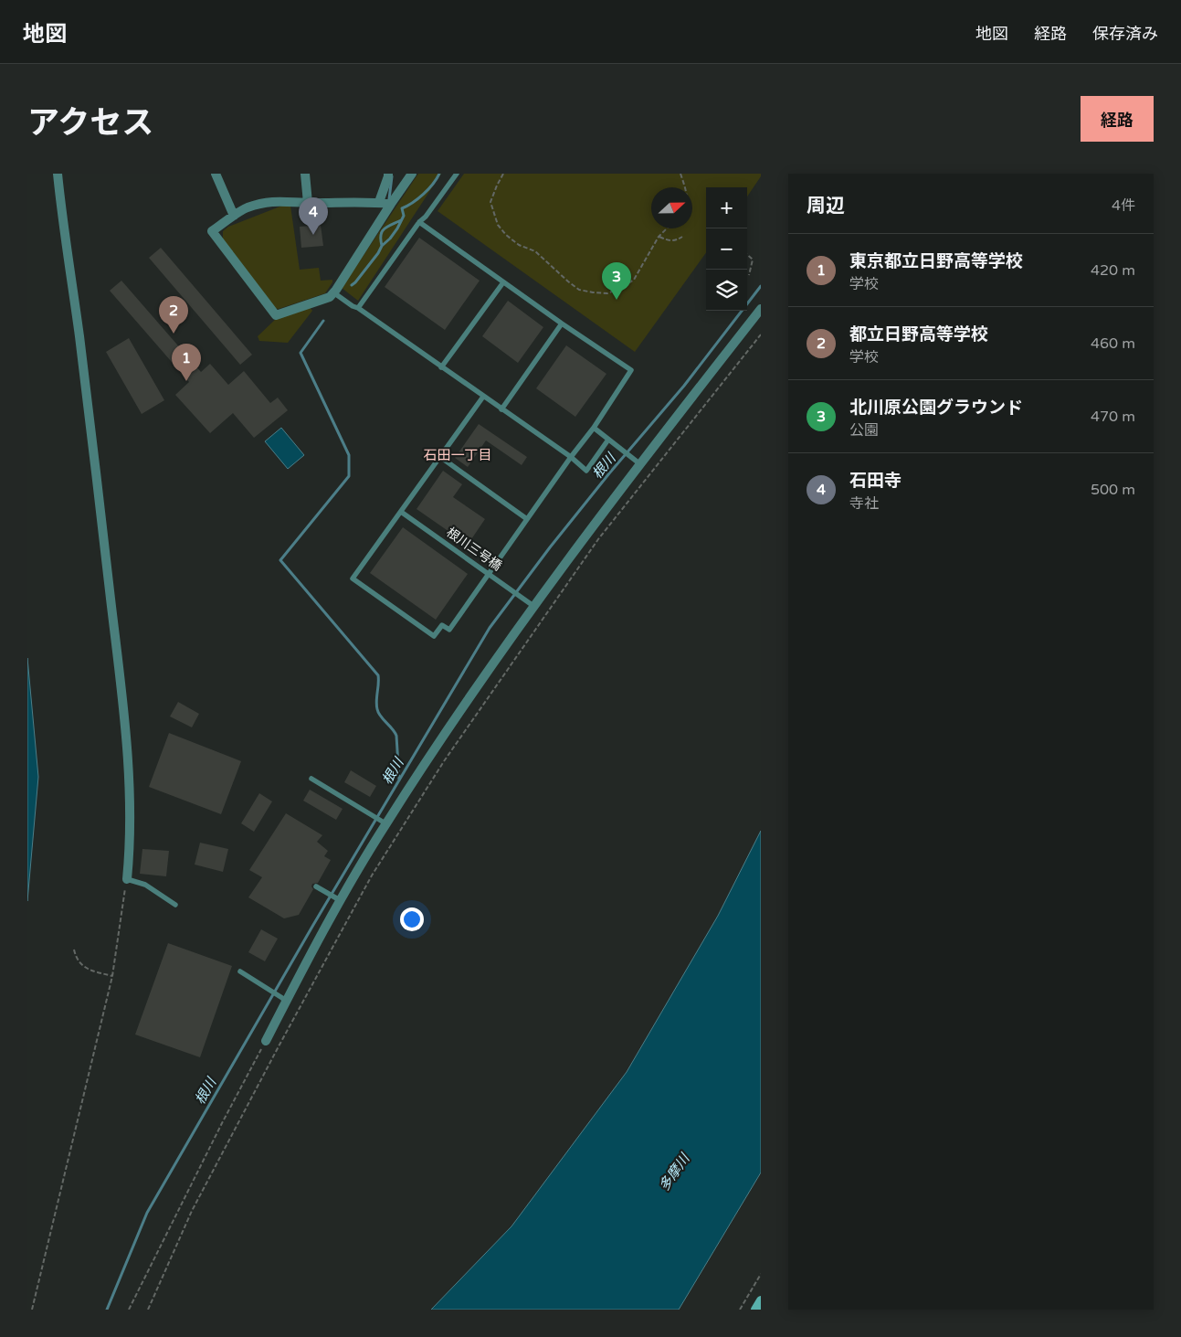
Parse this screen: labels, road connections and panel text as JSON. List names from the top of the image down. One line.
{"streets":{"lane":["根川三号橋"]},"districts":["石田一丁目"],"water":["根川","多摩川"],"north":"right","page":{"header":"地図","nav":["地図","経路","保存済み"],"title":"アクセス","buttons":"経路","heading":["周辺","4件"],"map_buttons":["+","−"],"pins":["4","3","2","1"],"list":[{"mark":"1","name":"東京都立日野高等学校","note":"学校","value":"420 m"},{"mark":"2","name":"都立日野高等学校","note":"学校","value":"460 m"},{"mark":"3","name":"北川原公園グラウンド","note":"公園","value":"470 m"},{"mark":"4","name":"石田寺","note":"寺社","value":"500 m"}]}}
